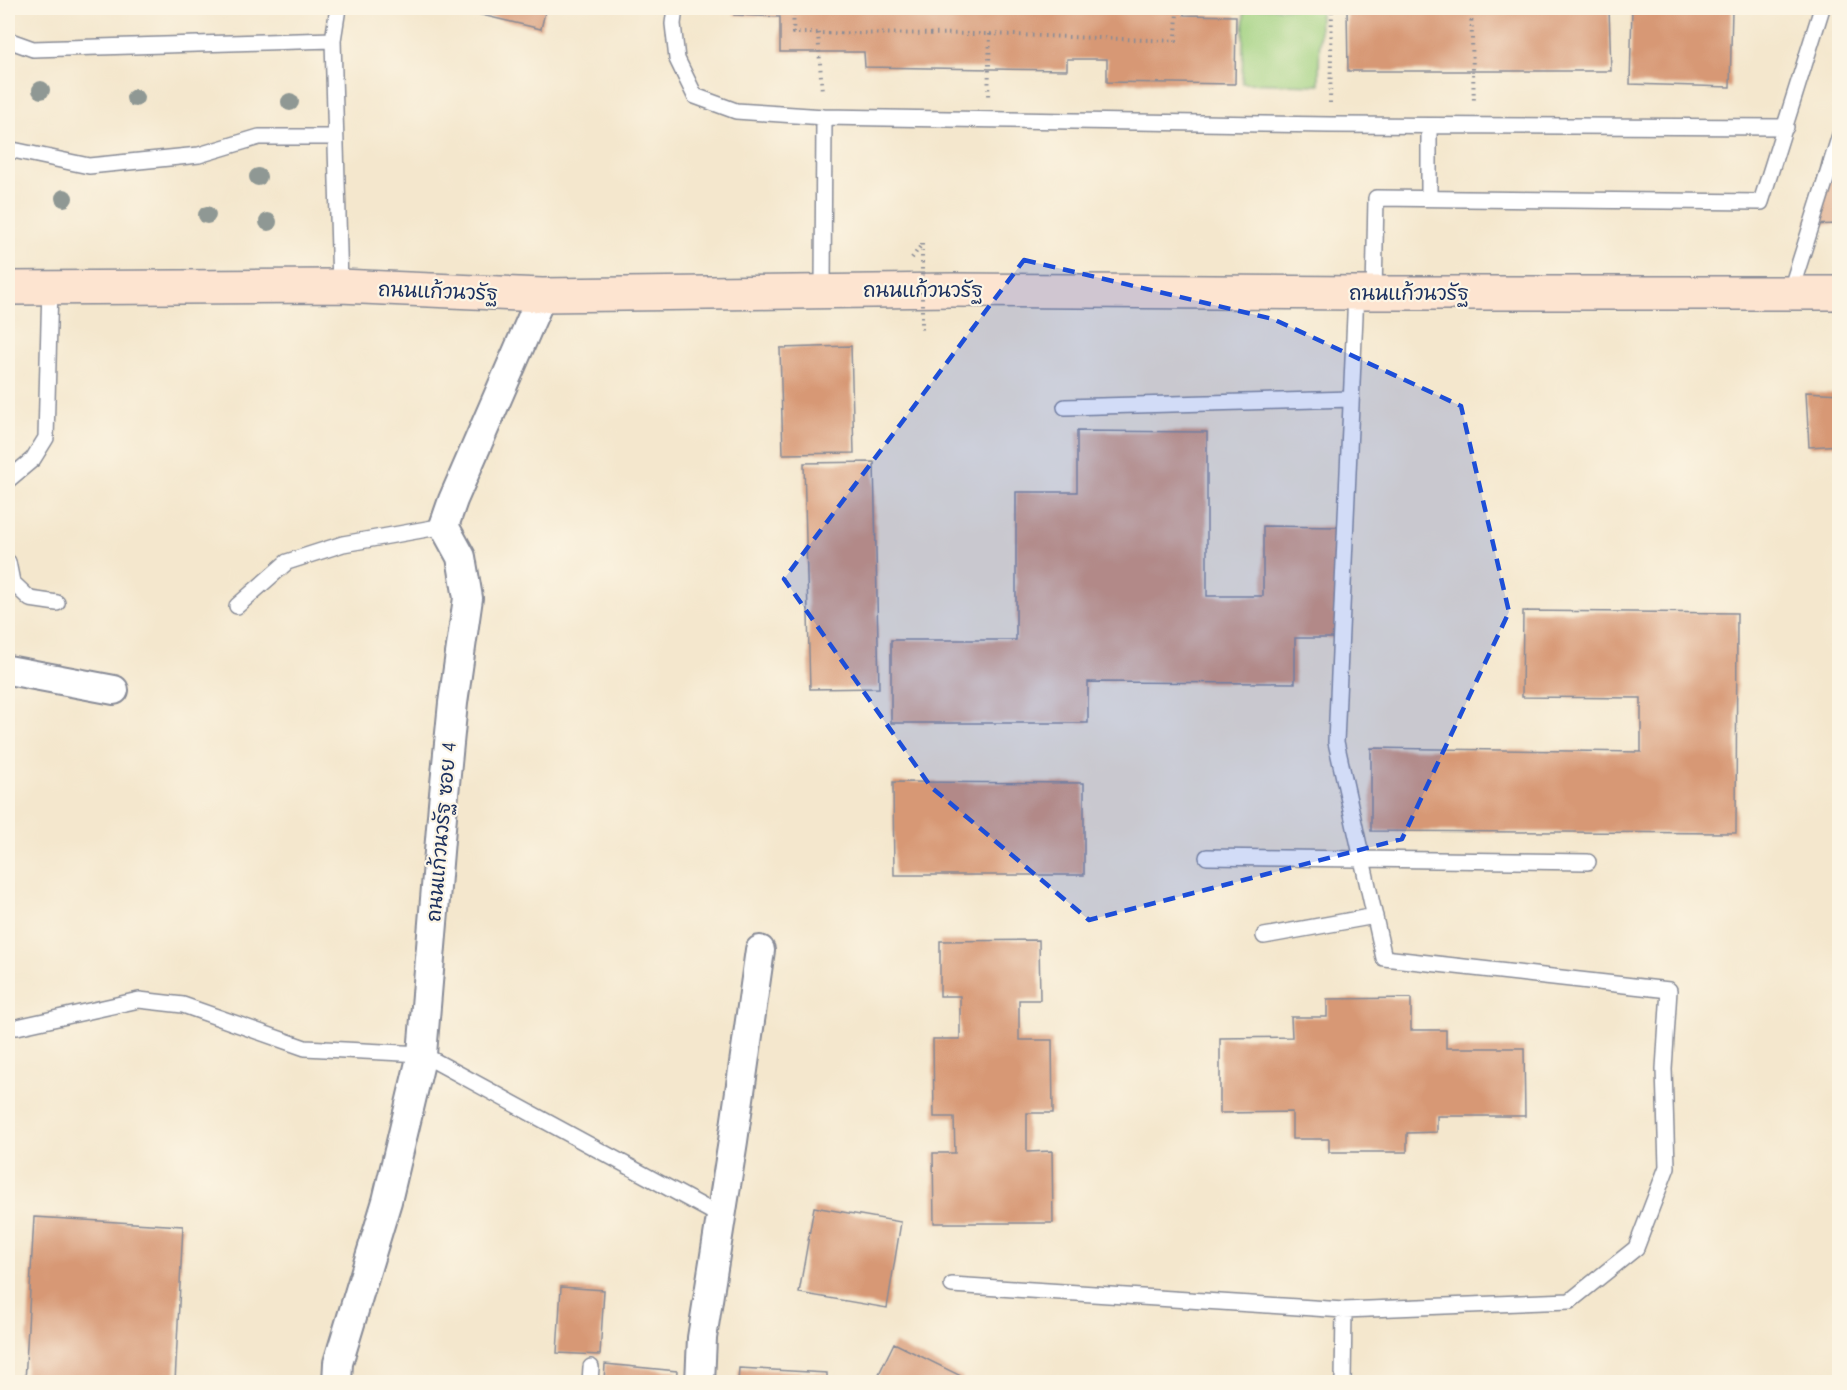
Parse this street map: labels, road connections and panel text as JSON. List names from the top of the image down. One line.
{"streets":{"street":["ถนนแก้วนวรัฐ","ถนนแก้วนวรัฐ ซอย 4"]}}
